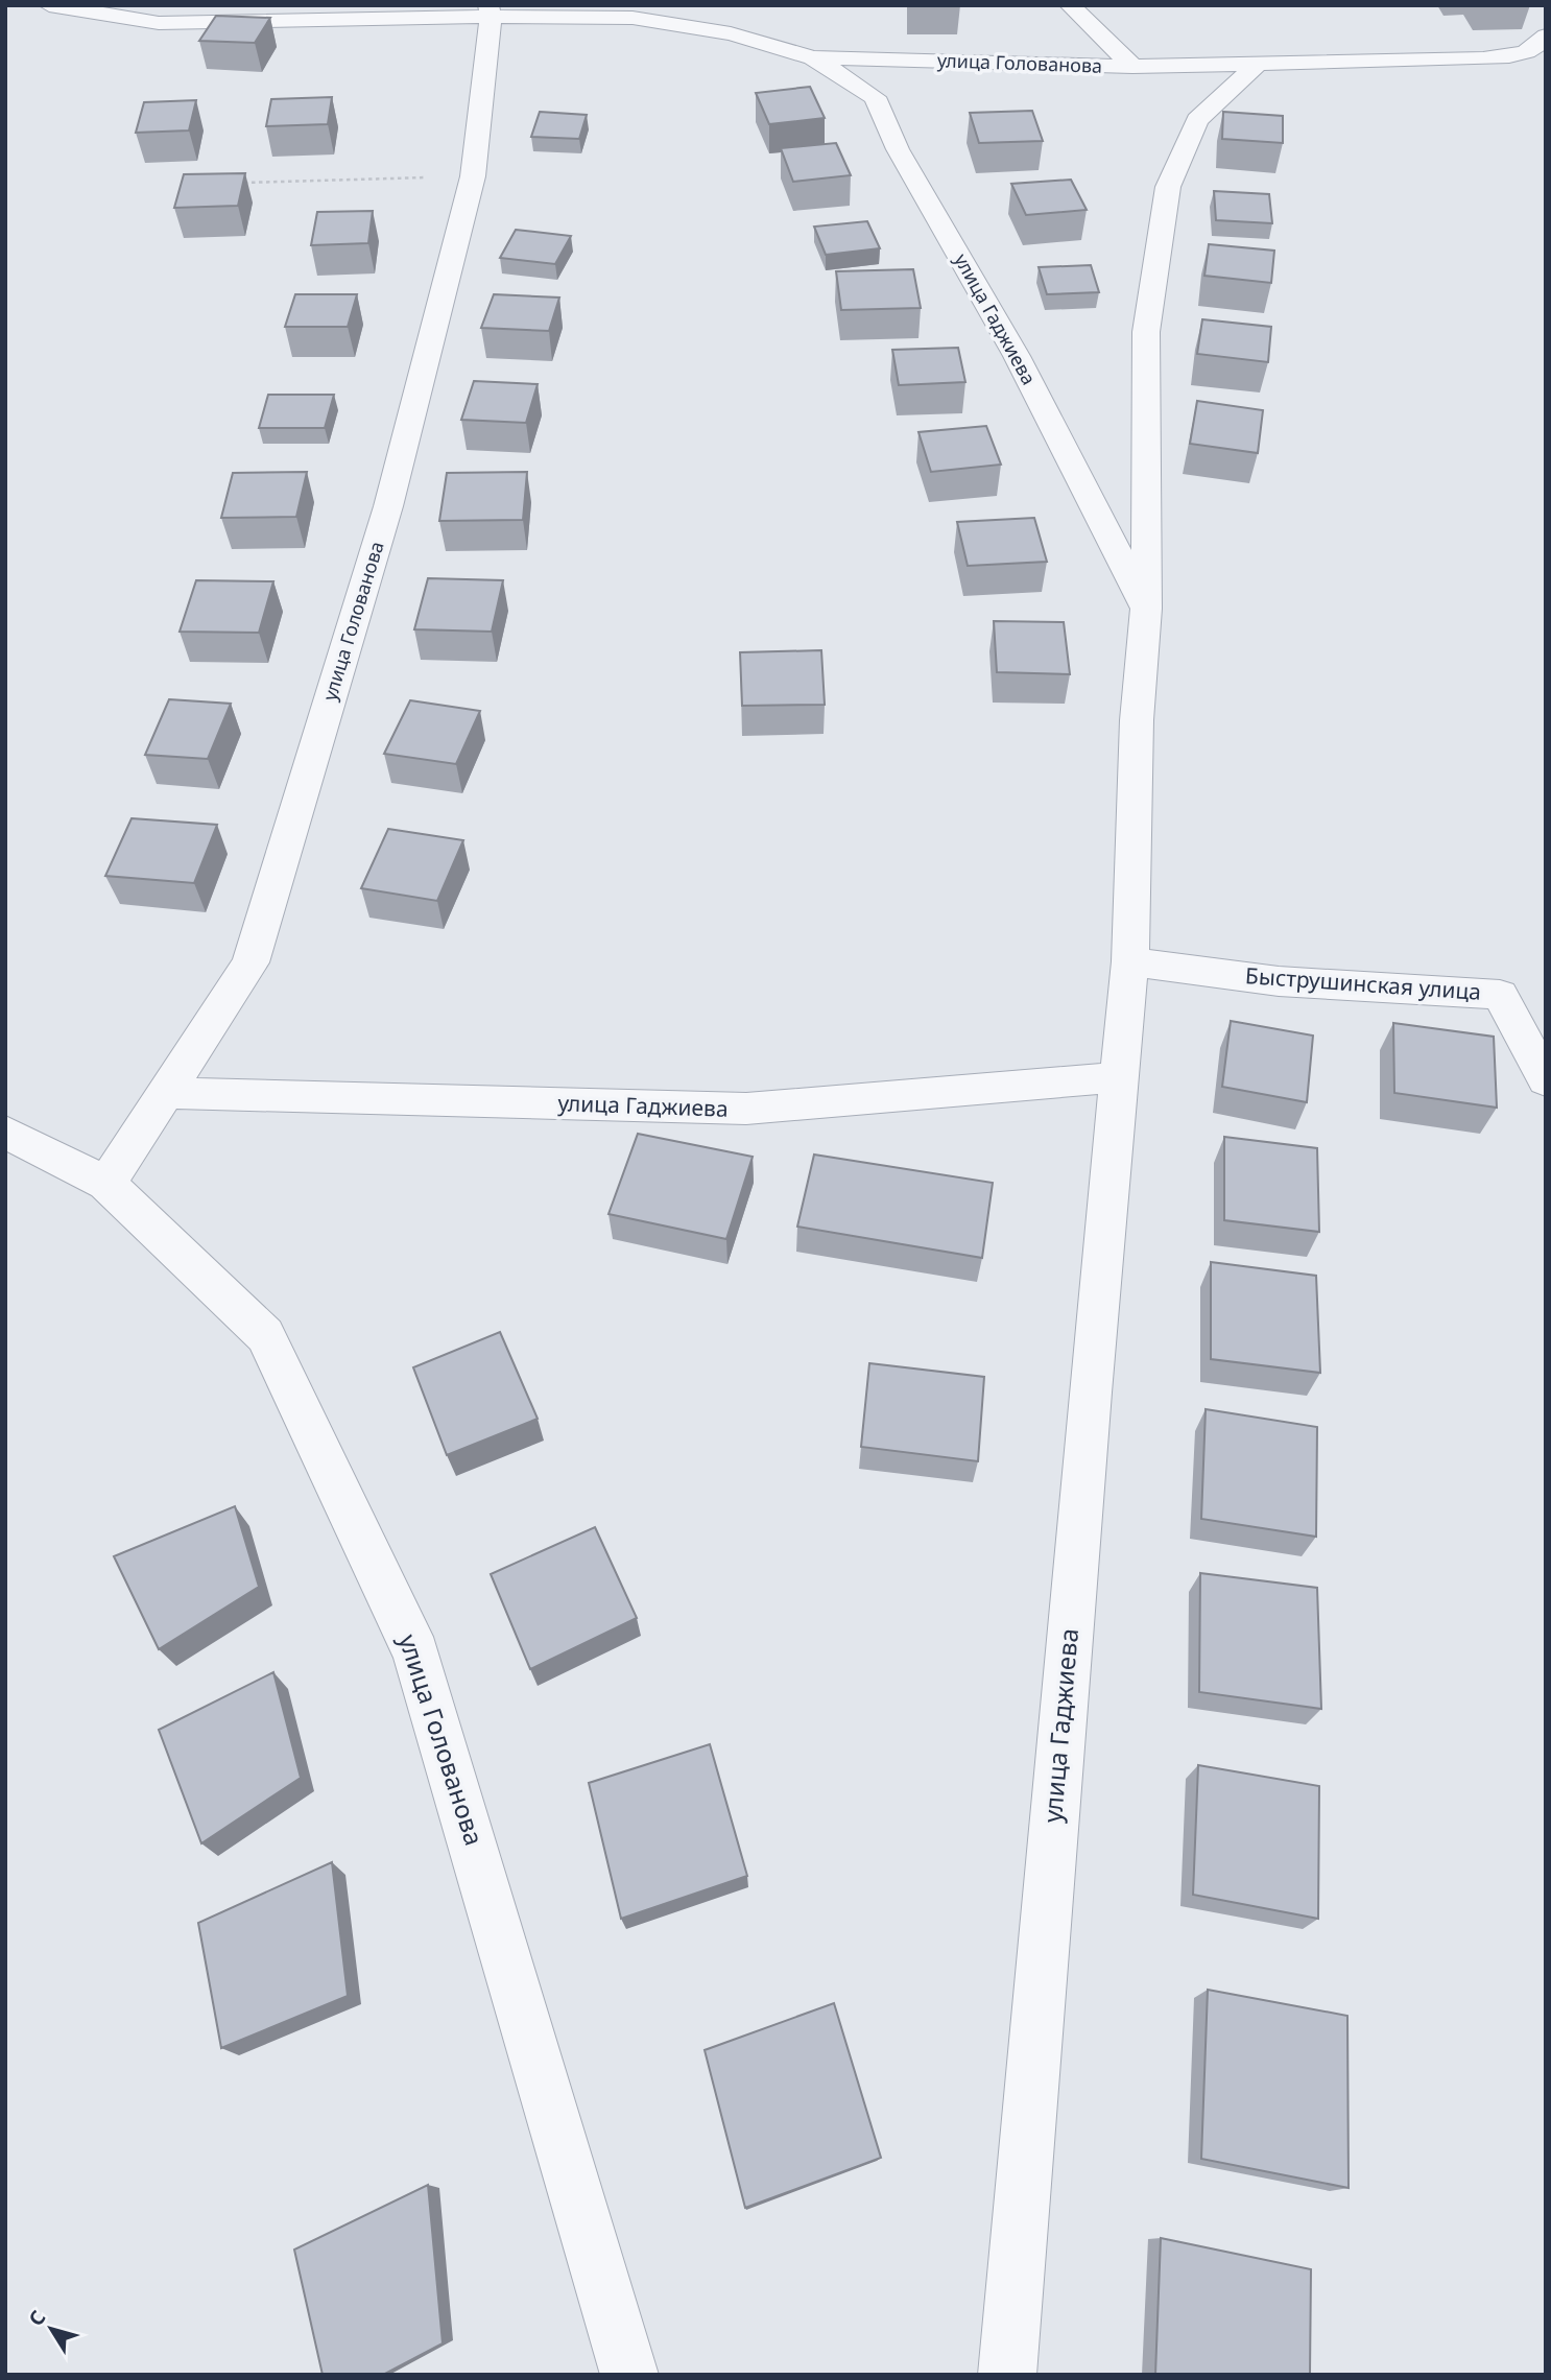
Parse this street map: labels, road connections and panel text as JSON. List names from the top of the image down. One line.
{"streets":{"street":["улица Голованова","улица Гаджиева","Быструшинская улица"]},"crossings":[["улица Голованова","улица Гаджиева"],["улица Гаджиева","Быструшинская улица"]],"north":"top left"}
